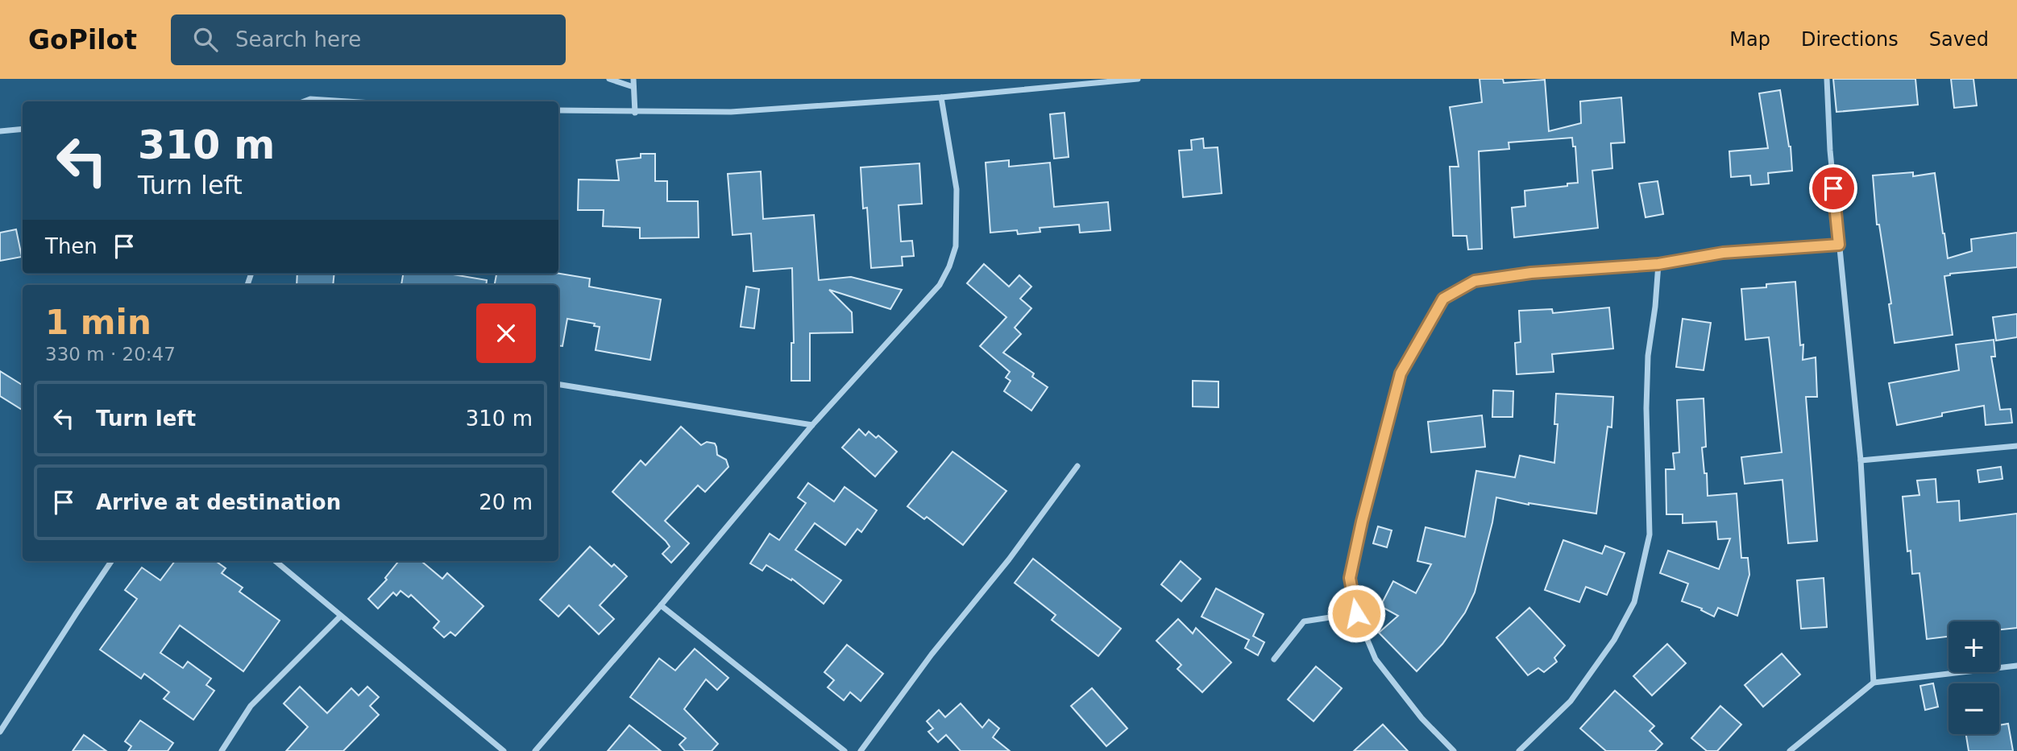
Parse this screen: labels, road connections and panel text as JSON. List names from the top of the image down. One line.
{"page":{"header":"GoPilot","search":"Search here","nav":["Map","Directions","Saved"],"turn":["310 m","Turn left"],"then":"Then","heading":["1 min","330 m · 20:47"],"list":[{"name":"Turn left","value":"310 m"},{"name":"Arrive at destination","value":"20 m"}],"map_buttons":["+","−"]}}
